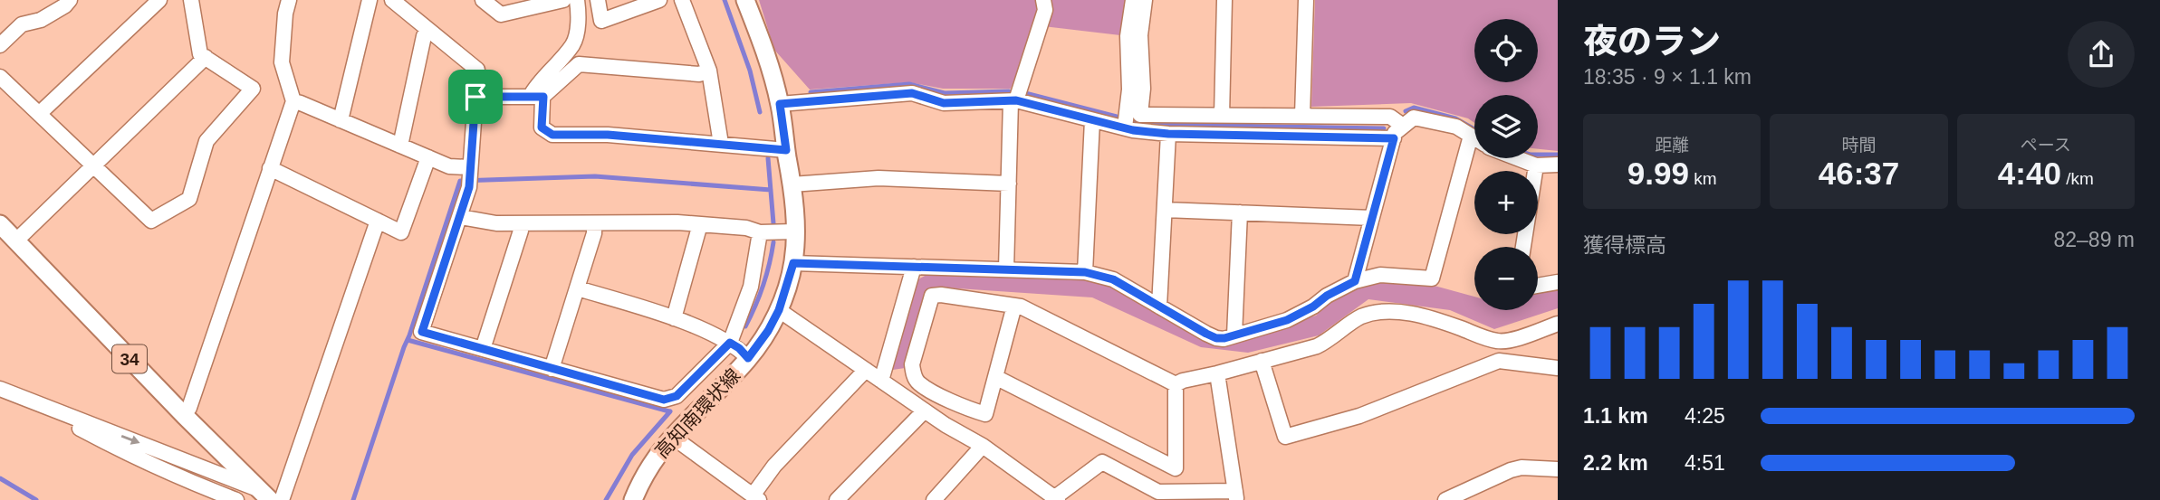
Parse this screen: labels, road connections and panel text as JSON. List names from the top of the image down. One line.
{"streets":{"main road":["34","高知南環状線"]},"page":{"heading":["夜のラン","18:35 · 9 × 1.1 km"],"map_buttons":["+","−"],"stats":[["距離","9.99 km"],["時間","46:37"],["ペース","4:40 /km"]],"chart":["獲得標高","82–89 m"],"list":[{"name":"1.1 km","note":"4:25"},{"name":"2.2 km","note":"4:51"}]}}
